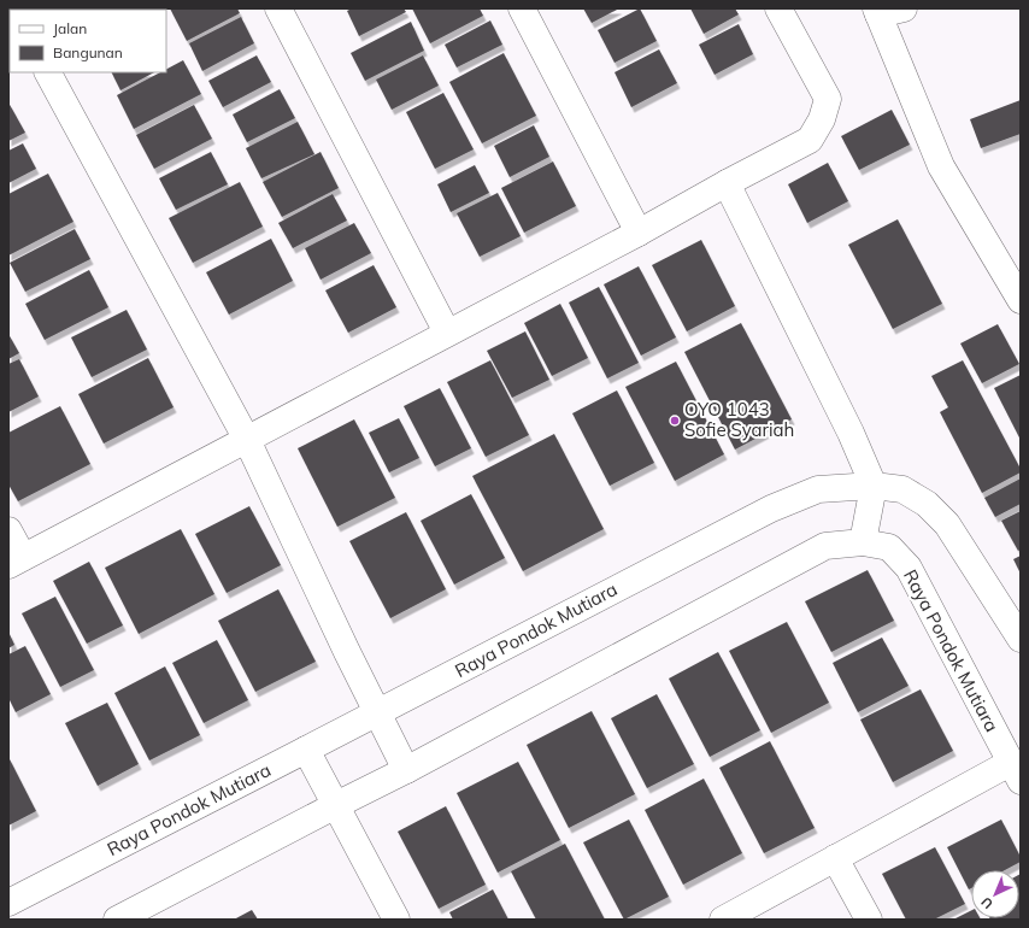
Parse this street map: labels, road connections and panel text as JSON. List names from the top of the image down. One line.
{"streets":{"street":["Raya Pondok Mutiara"]},"places":["OYO 1043 Sofie Syariah"],"legend":["Jalan","Bangunan"],"north":"bottom left"}
